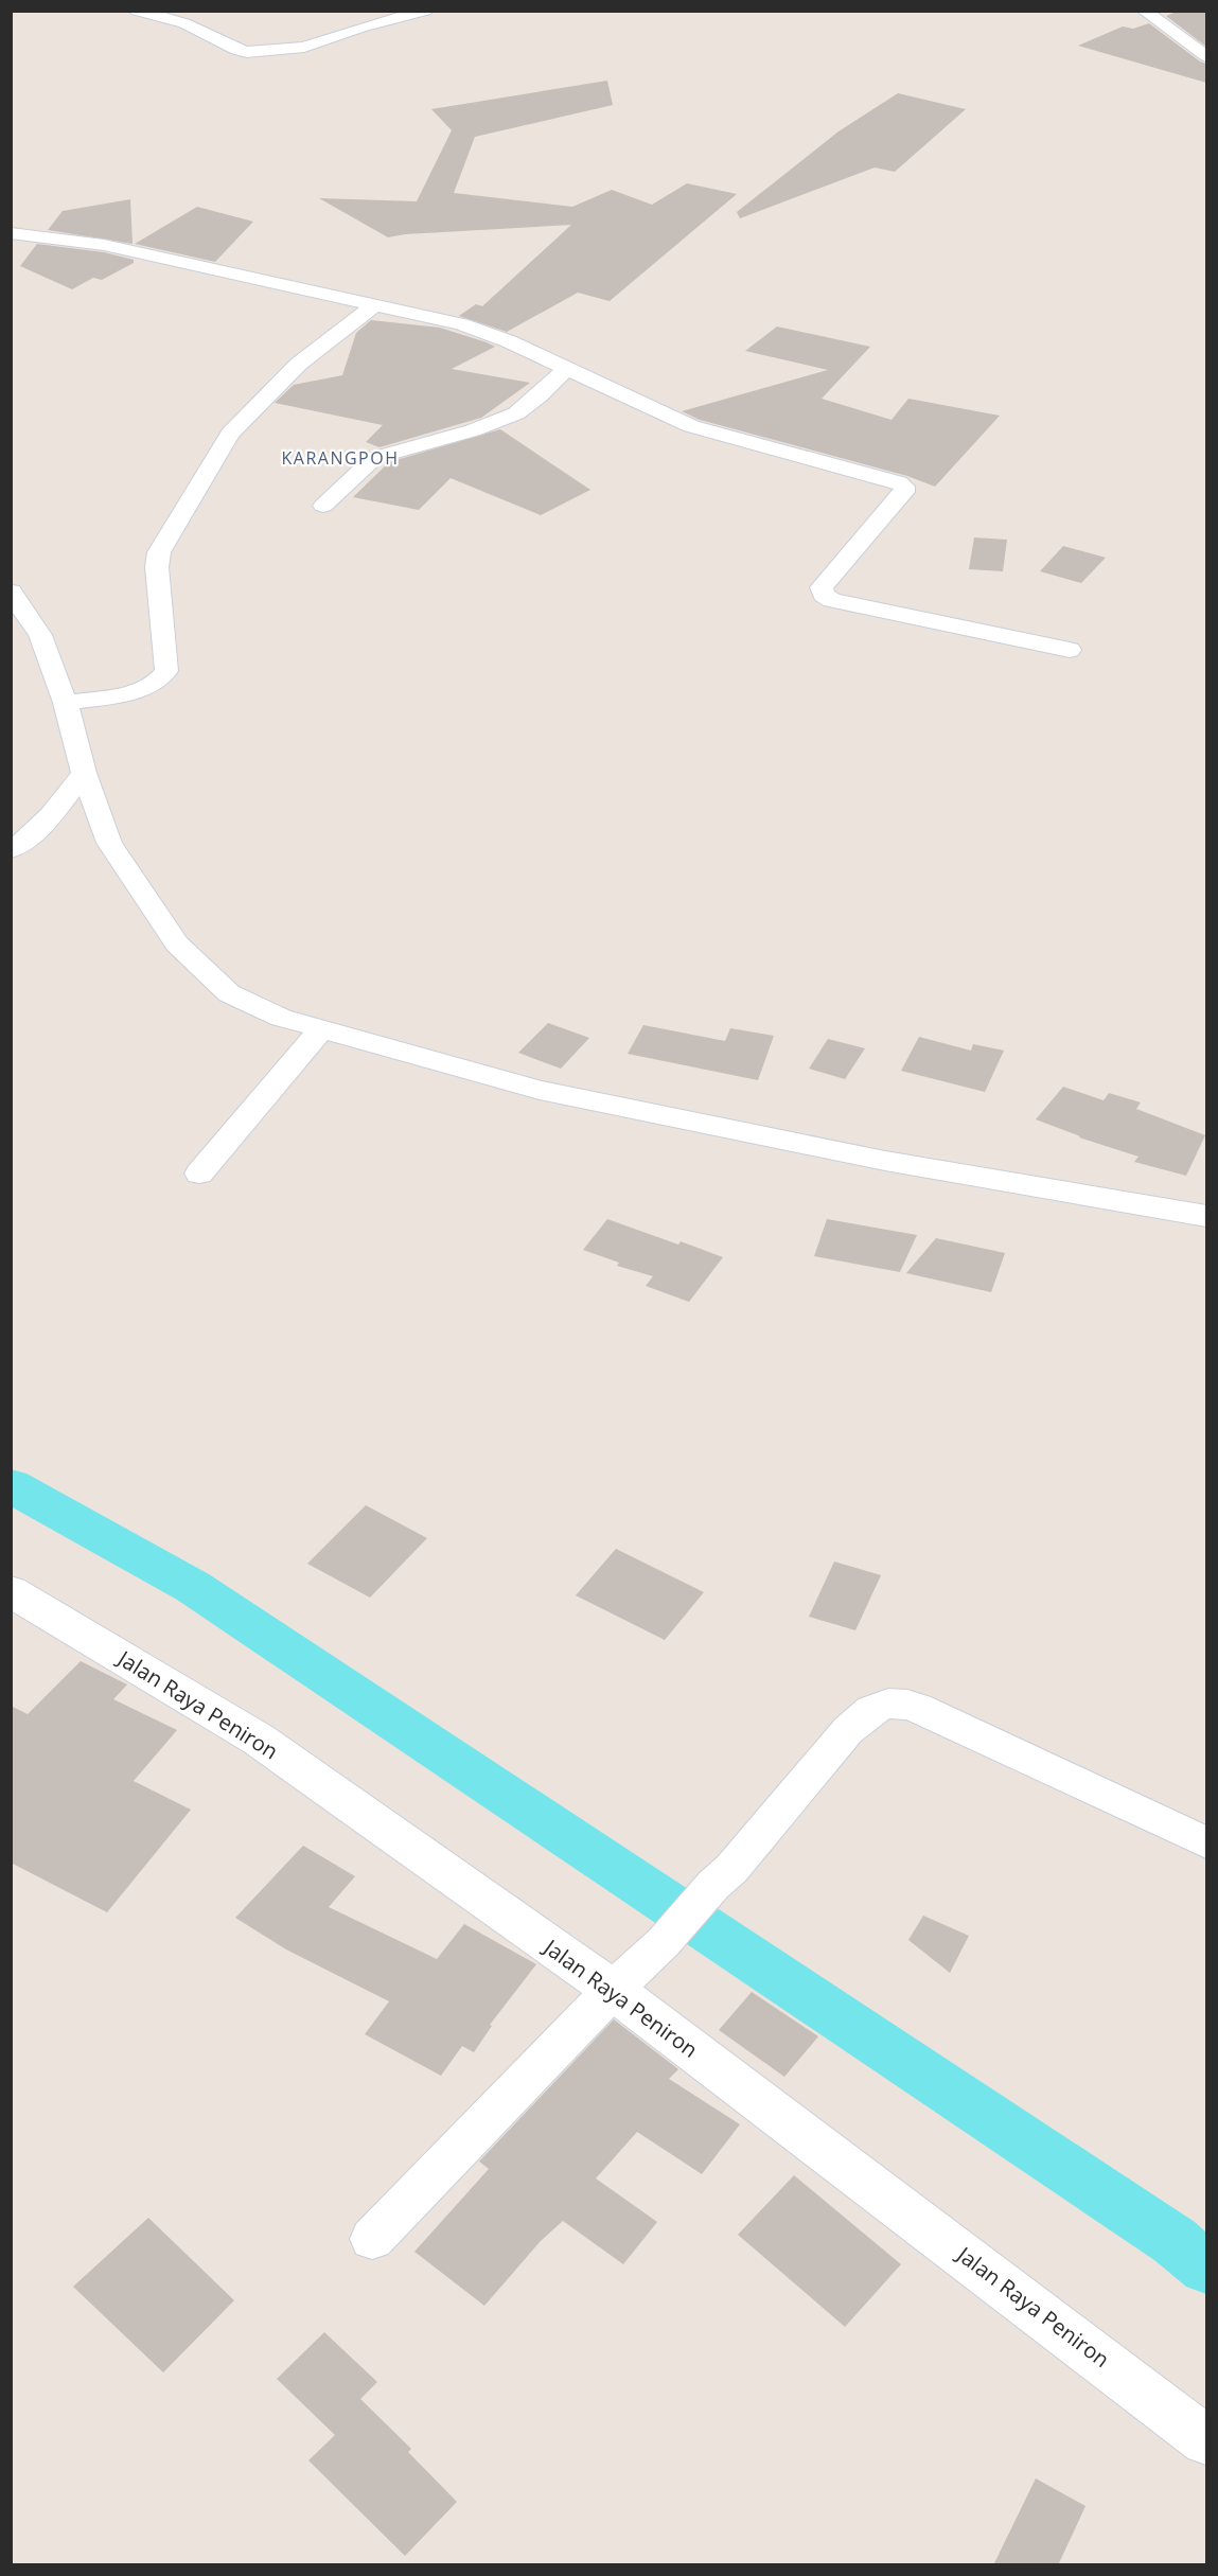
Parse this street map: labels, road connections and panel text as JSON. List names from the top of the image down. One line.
{"streets":{"main road":["Jalan Raya Peniron"]},"districts":["KARANGPOH"]}
